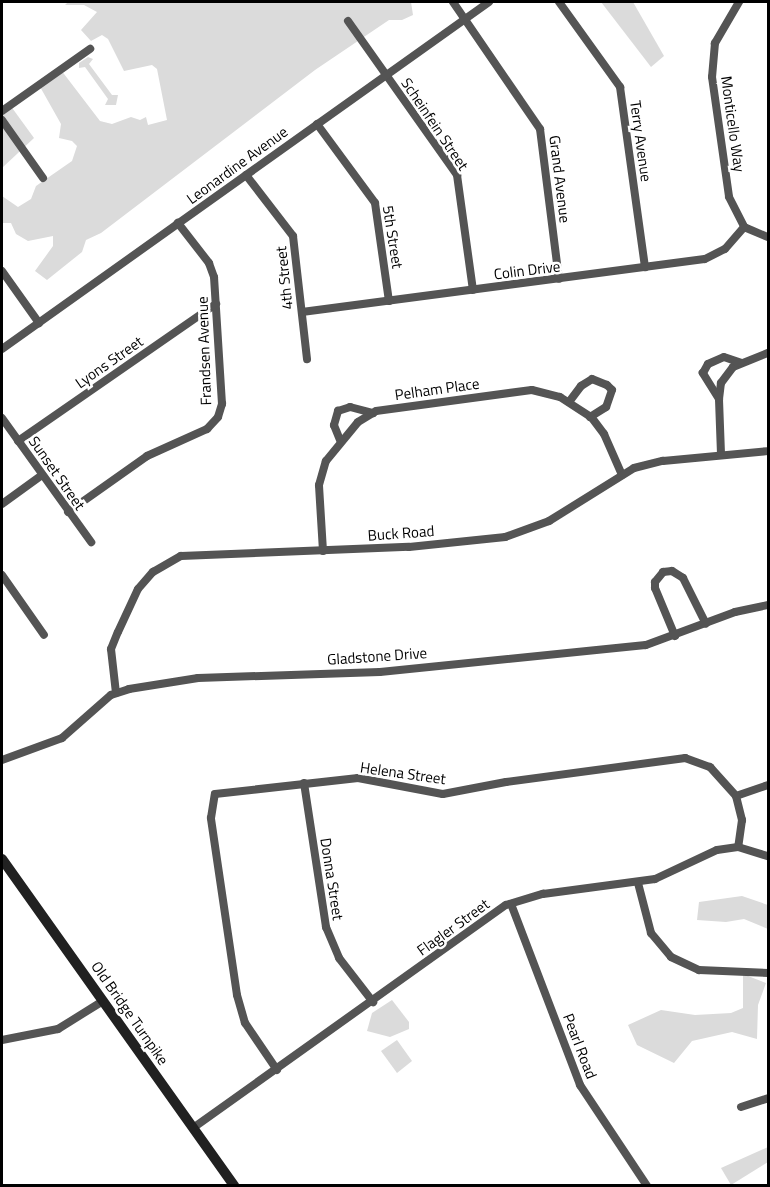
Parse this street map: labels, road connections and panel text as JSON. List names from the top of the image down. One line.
{"streets":{"street":["Scheinfein Street","Monticello Way","Terry Avenue","Leonardine Avenue","Grand Avenue","5th Street","Colin Drive","4th Street","Frandsen Avenue","Lyons Street","Pelham Place","Sunset Street","Buck Road","Gladstone Drive","Helena Street","Donna Street","Flagler Street","Old Bridge Turnpike","Pearl Road"]},"crossings":[["Scheinfein Street","Leonardine Avenue"],["Scheinfein Street","Colin Drive"],["Monticello Way","Colin Drive"],["Terry Avenue","Colin Drive"],["Leonardine Avenue","Grand Avenue"],["Leonardine Avenue","5th Street"],["Leonardine Avenue","4th Street"],["Leonardine Avenue","Frandsen Avenue"],["Grand Avenue","Colin Drive"],["5th Street","Colin Drive"],["Colin Drive","4th Street"],["Frandsen Avenue","Lyons Street"],["Frandsen Avenue","Sunset Street"],["Lyons Street","Sunset Street"],["Pelham Place","Buck Road"],["Buck Road","Gladstone Drive"],["Helena Street","Donna Street"],["Helena Street","Flagler Street"],["Donna Street","Flagler Street"],["Flagler Street","Old Bridge Turnpike"],["Flagler Street","Pearl Road"]]}
